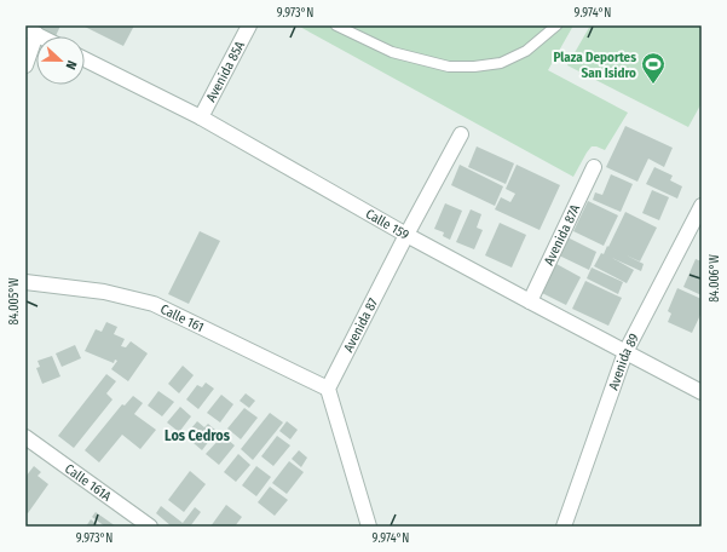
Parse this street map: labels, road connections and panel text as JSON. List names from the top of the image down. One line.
{"streets":{"street":["Avenida 85A","Calle 159","Avenida 87A","Calle 161","Avenida 87","Avenida 89","Calle 161A"]},"crossings":[["Avenida 85A","Calle 159"],["Calle 159","Avenida 87A"],["Calle 159","Avenida 87"],["Calle 159","Avenida 89"],["Calle 161","Avenida 87"]],"districts":["Los Cedros"],"places":{"sports":["Plaza Deportes San Isidro"]},"north":"right","coordinates":["9.973°N","9.974°N","84.006°W","84.005°W"]}
